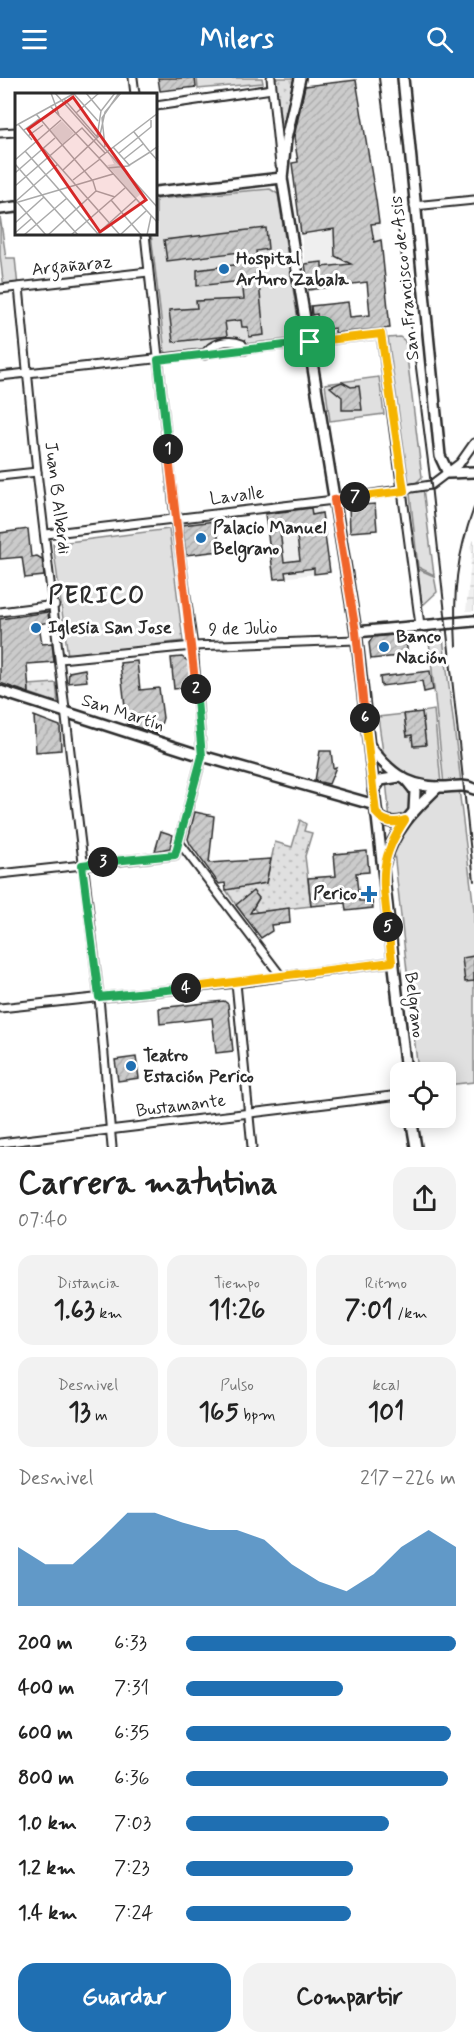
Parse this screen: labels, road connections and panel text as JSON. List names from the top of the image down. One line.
{"streets":{"main road":["San Francisco de Asis","San Martín","Belgrano"],"street":["Argañaraz","Lavalle","Juan B Alberdi","9 de Julio","Bustamante"]},"crossings":[["Argañaraz","Juan B Alberdi"],["San Francisco de Asis","Lavalle"],["Lavalle","Juan B Alberdi"],["Lavalle","Belgrano"],["Juan B Alberdi","9 de Julio"],["Juan B Alberdi","San Martín"],["Juan B Alberdi","Bustamante"],["9 de Julio","Belgrano"],["San Martín","Belgrano"]],"districts":["PERICO"],"places":{"other":["Hospital Arturo Zabala","Palacio Manuel Belgrano","Iglesia San Jose","Banco Nación","Teatro Estación Perico"],"health":["Perico"]},"page":{"header":"Milers","pins":["1","7","2","6","3","5","4"],"heading":["Carrera matutina","07:40"],"stats":[["Distancia","1.63 km"],["Tiempo","11:26"],["Ritmo","7:01 /km"],["Desnivel","13 m"],["Pulso","165 bpm"],["kcal","101"]],"chart":["Desnivel","217–226 m"],"list":[{"name":"200 m","note":"6:33"},{"name":"400 m","note":"7:31"},{"name":"600 m","note":"6:35"},{"name":"800 m","note":"6:36"},{"name":"1.0 km","note":"7:03"},{"name":"1.2 km","note":"7:23"},{"name":"1.4 km","note":"7:24"}],"buttons":["Guardar","Compartir"]}}
